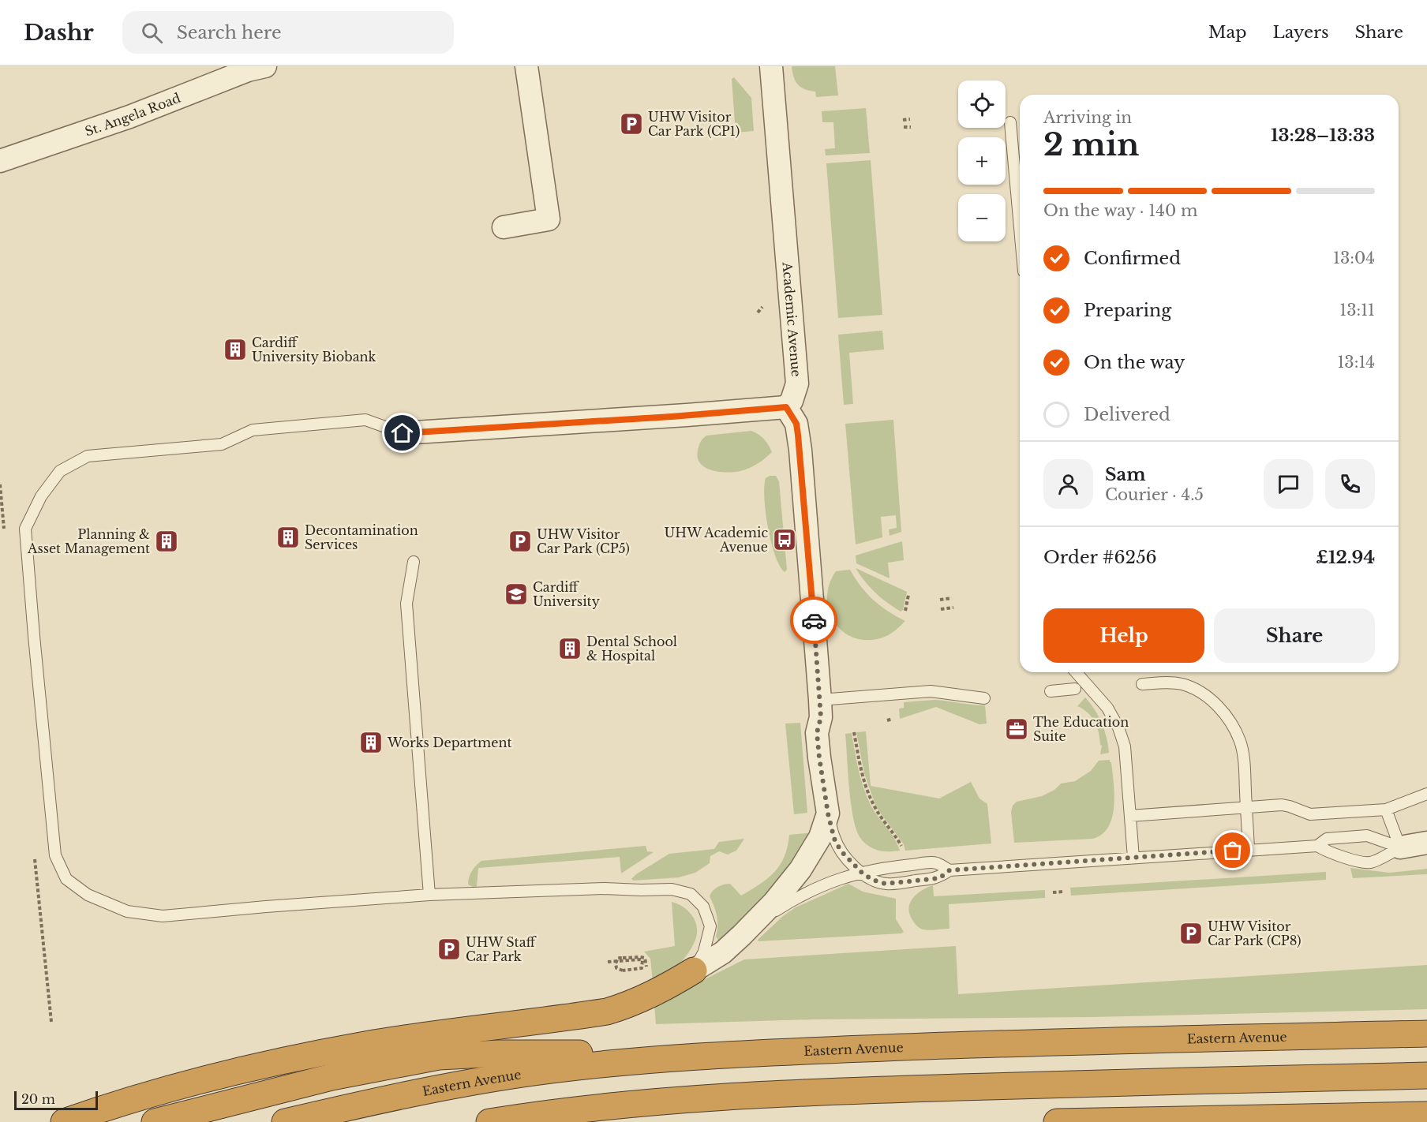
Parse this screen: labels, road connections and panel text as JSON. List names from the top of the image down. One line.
{"streets":{"highway":["Eastern Avenue"],"street":["St. Angela Road","Academic Avenue"]},"places":{"parking":["UHW Visitor Car Park (CP1)","UHW Visitor Car Park (CP5)","UHW Visitor Car Park (CP8)","UHW Staff Car Park"],"building":["Cardiff University Biobank","Decontamination Services","Planning & Asset Management","Dental School & Hospital","Works Department"],"bus stop":["UHW Academic Avenue"],"school or university":["Cardiff University"],"office":["The Education Suite"]},"scale_bar":"20 m","page":{"header":"Dashr","search":"Search here","nav":["Map","Layers","Share"],"map_buttons":["+","−"],"heading":["2 min","Arriving in","13:28–13:33"],"panel":["Sam","Courier · 4.5","Order #6256","£12.94"],"bar":"On the way · 140 m","list":[["Confirmed","13:04"],["Preparing","13:11"],["On the way","13:14"],"Delivered"],"buttons":["Help","Share"],"scale":"20 m"}}
